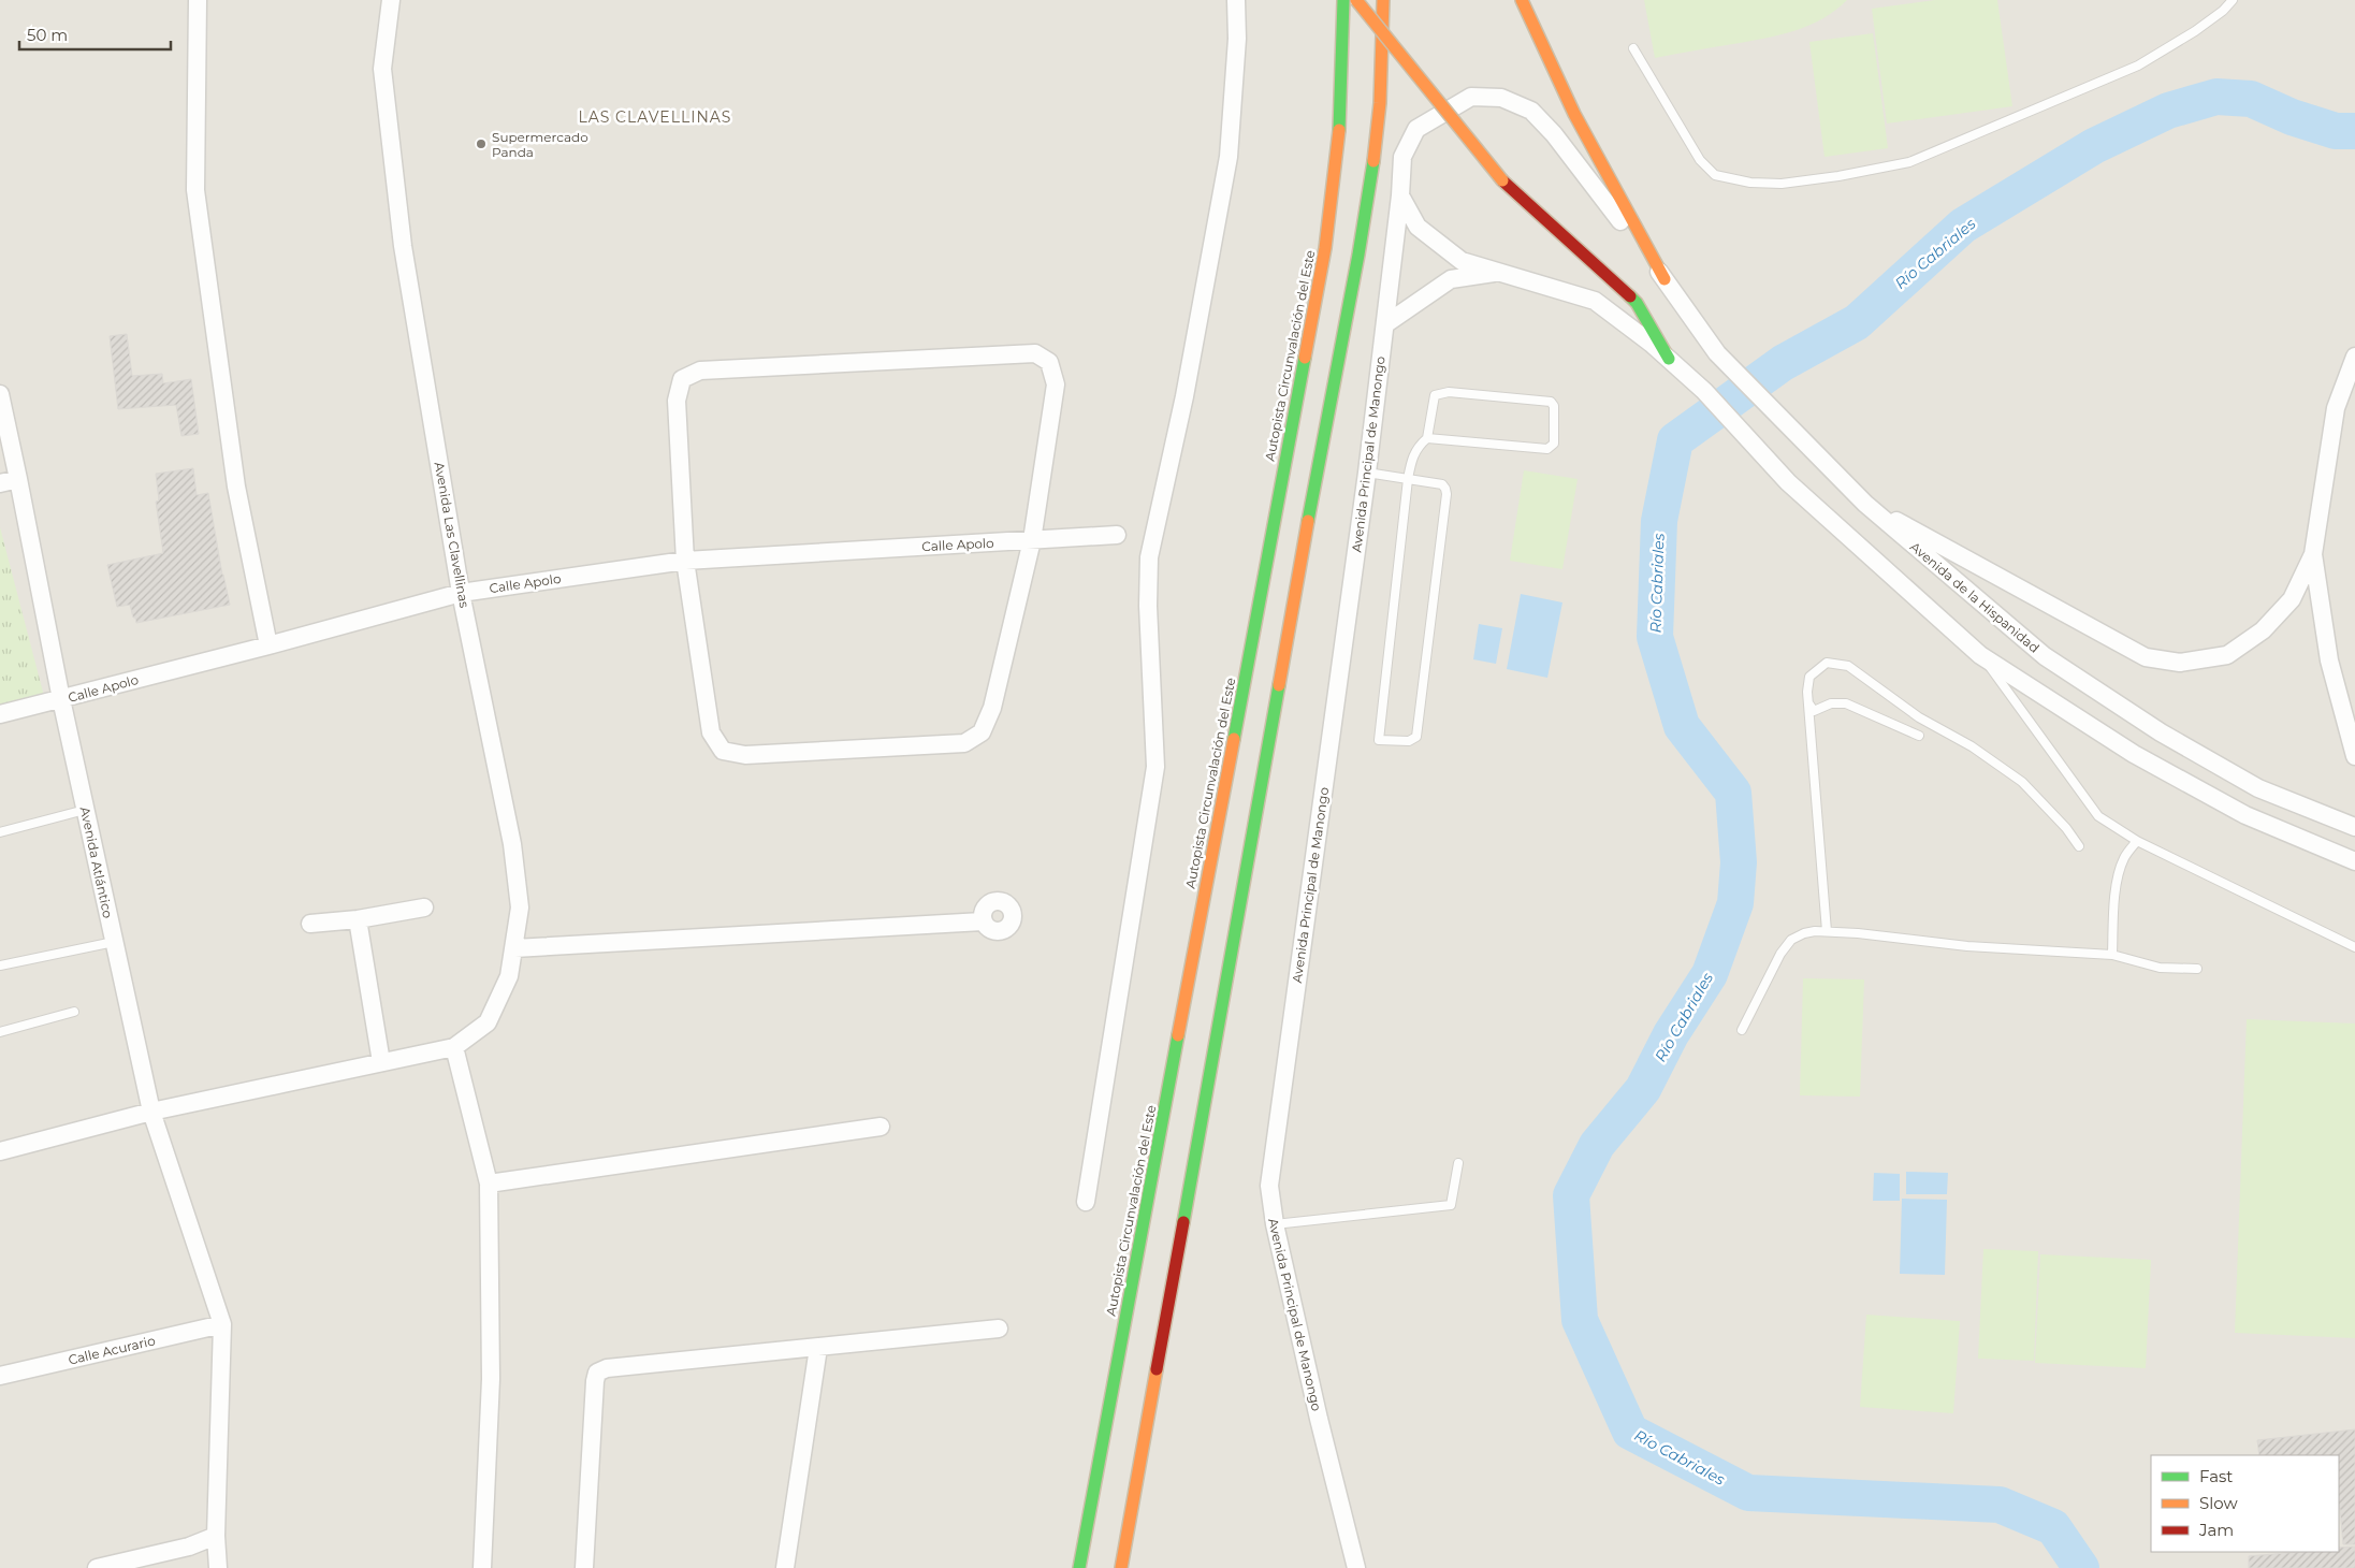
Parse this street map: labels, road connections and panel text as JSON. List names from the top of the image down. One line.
{"streets":{"highway":["Autopista Circunvalación del Este"],"street":["Avenida Principal de Manongo","Avenida Las Clavellinas","Calle Apolo","Avenida de la Hispanidad","Avenida Atlántico","Calle Acurario"]},"crossings":[["Avenida Principal de Manongo","Avenida de la Hispanidad"],["Avenida Las Clavellinas","Calle Apolo"],["Calle Apolo","Avenida Atlántico"],["Avenida Atlántico","Calle Acurario"]],"districts":["LAS CLAVELLINAS"],"water":["Río Cabriales"],"places":["Supermercado Panda"],"legend":["Fast","Slow","Jam"],"scale_bar":"50 m"}
